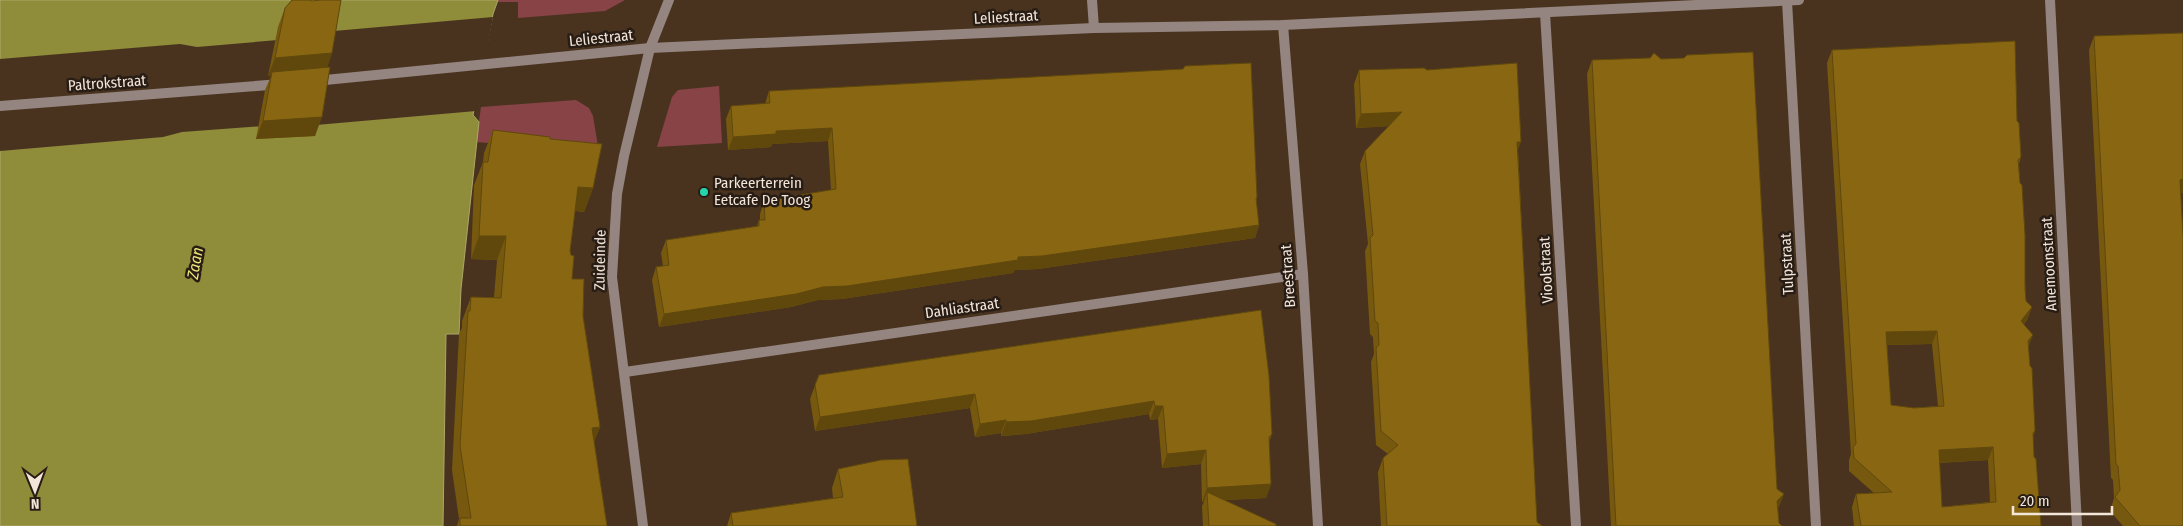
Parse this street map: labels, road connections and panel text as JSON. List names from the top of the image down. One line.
{"streets":{"street":["Leliestraat","Paltrokstraat","Zuideinde","Tulpstraat","Anemoonstraat","Vioolstraat","Breestraat","Dahliastraat"]},"crossings":[["Leliestraat","Paltrokstraat"],["Leliestraat","Zuideinde"],["Leliestraat","Tulpstraat"],["Leliestraat","Vioolstraat"],["Leliestraat","Breestraat"],["Zuideinde","Dahliastraat"],["Breestraat","Dahliastraat"]],"water":["Zaan"],"places":["Parkeerterrein Eetcafe De Toog"],"scale_bar":"20 m","north":"bottom"}
